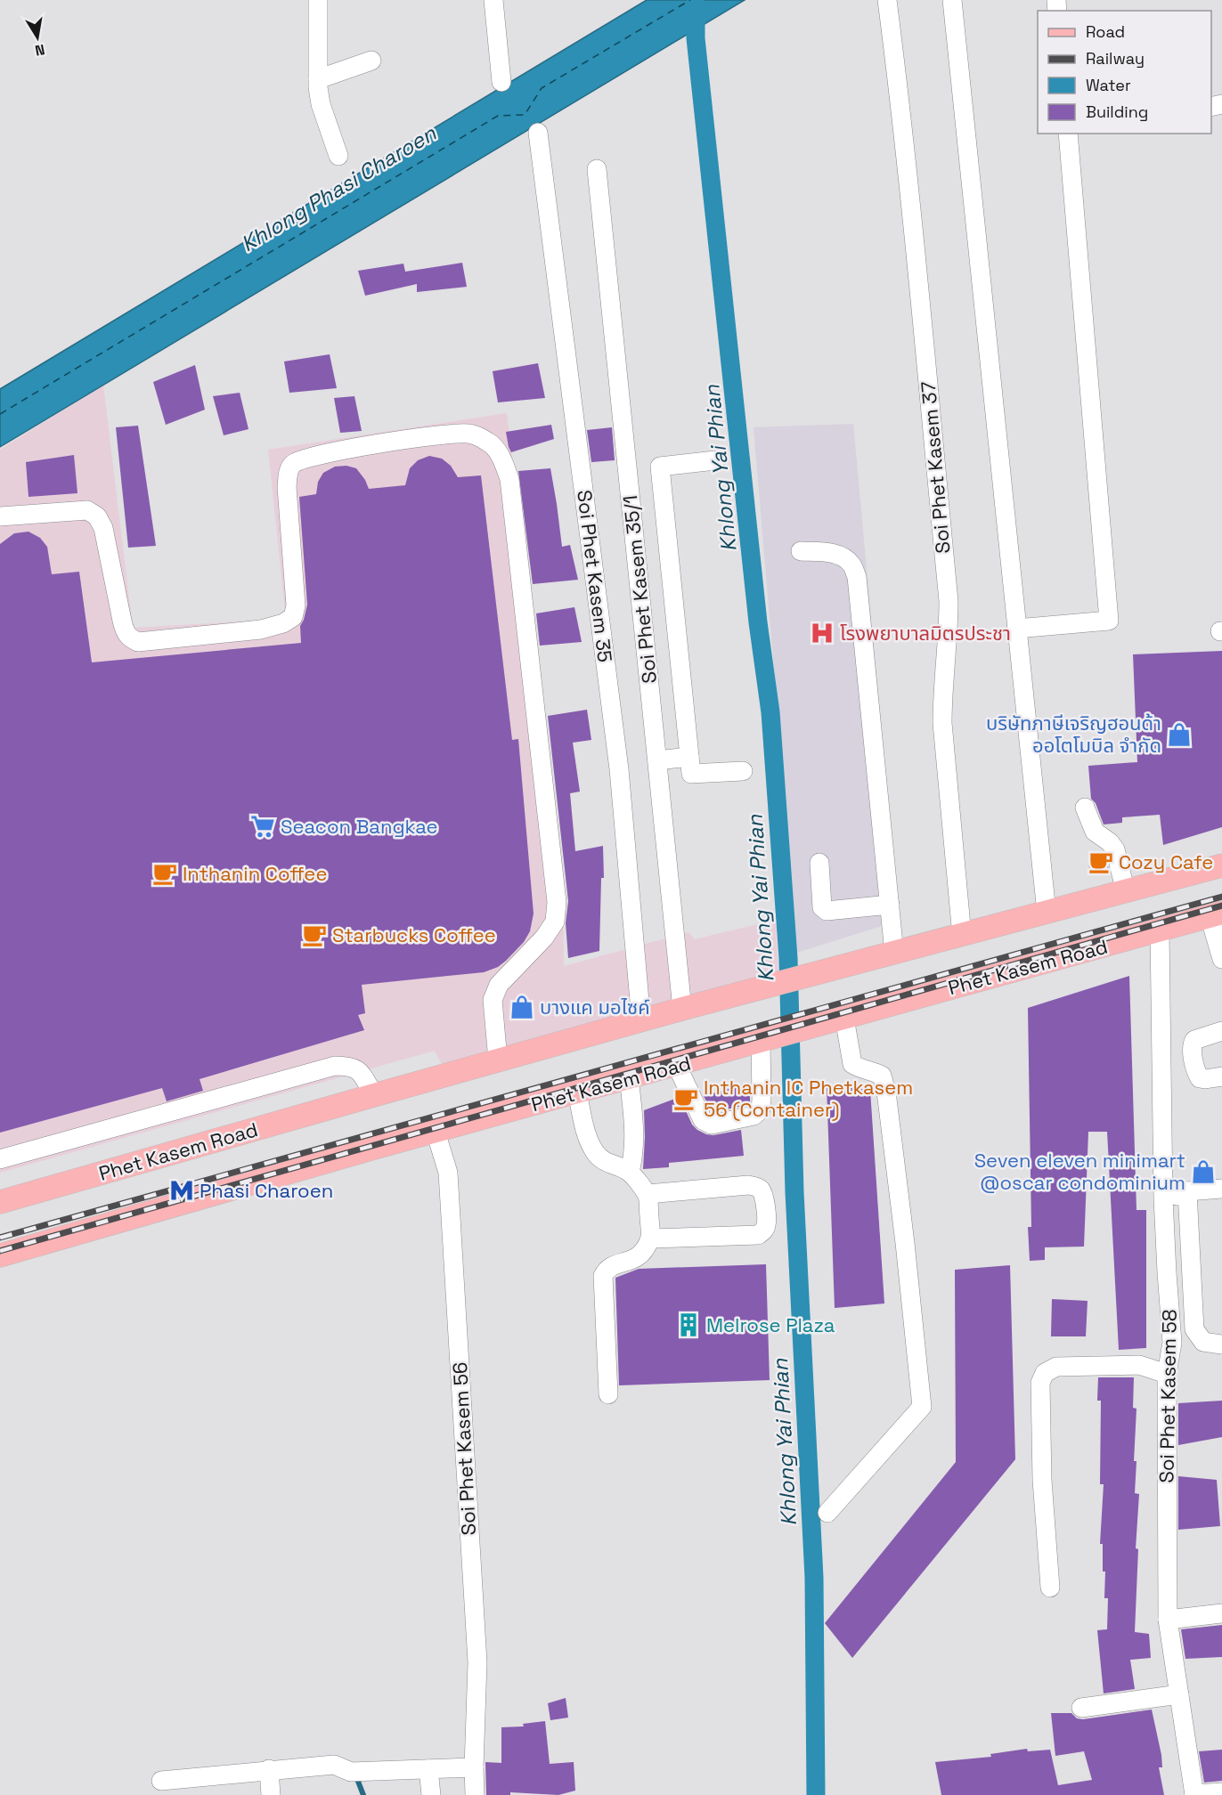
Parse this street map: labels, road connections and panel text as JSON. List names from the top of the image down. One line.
{"streets":{"main road":["Phet Kasem Road"],"street":["Soi Phet Kasem 37","Soi Phet Kasem 35","Soi Phet Kasem 35/1","Soi Phet Kasem 58","Soi Phet Kasem 56"]},"crossings":[["Soi Phet Kasem 37","Phet Kasem Road"],["Soi Phet Kasem 35","Phet Kasem Road"],["Soi Phet Kasem 35/1","Phet Kasem Road"],["Phet Kasem Road","Soi Phet Kasem 58"],["Phet Kasem Road","Soi Phet Kasem 56"]],"water":["Khlong Phasi Charoen","Khlong Yai Phian"],"places":{"hospital":["โรงพยาบาลมิตรประชา"],"shop":["บริษัทภาษีเจริญฮอนด้า ออโตโมบิล จำกัด","บางแค มอไซค์","Seven eleven minimart @oscar condominium"],"supermarket":["Seacon Bangkae"],"cafe":["Cozy Cafe","Inthanin Coffee","Starbucks Coffee","Inthanin IC Phetkasem 56 (Container)"],"metro station":["Phasi Charoen"],"building":["Melrose Plaza"]},"legend":["Road","Railway","Water","Building"],"north":"bottom"}
